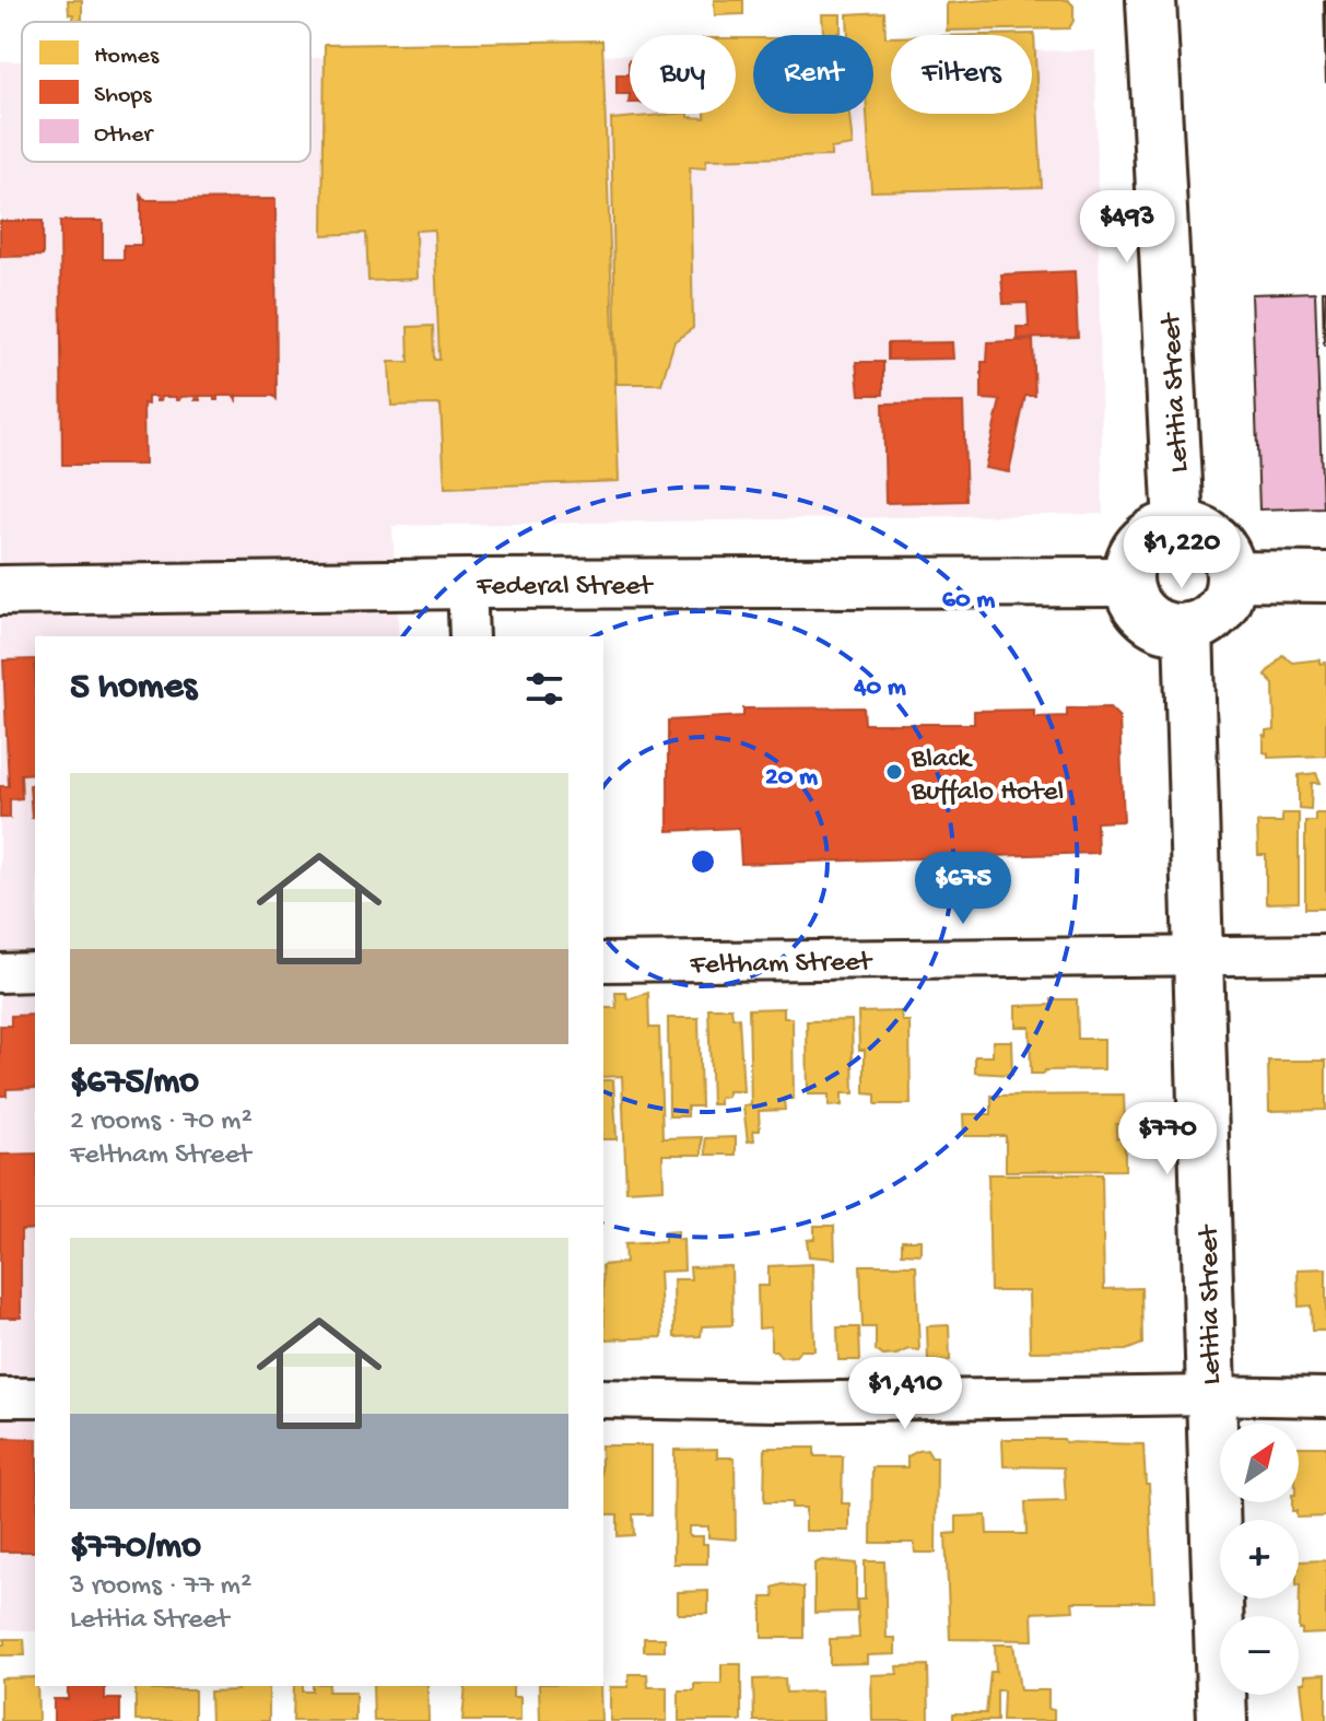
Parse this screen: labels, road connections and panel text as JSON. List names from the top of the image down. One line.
{"streets":{"street":["Letitia Street","Federal Street","Feltham Street"]},"crossings":[["Letitia Street","Federal Street"],["Letitia Street","Feltham Street"]],"places":["Black Buffalo Hotel"],"legend":["Homes","Shops","Other"],"north":"top right","page":{"chip":["Buy","Rent","Filters"],"price":["$493","$1,220","$675","$770","$1,410"],"heading":"5 homes","list":[{"name":"$675/mo","note":"2 rooms · 70 m² · Feltham Street"},{"name":"$770/mo","note":"3 rooms · 77 m² · Letitia Street"}],"map_buttons":["+","−"]},"rings":["60 m","40 m","20 m"]}
